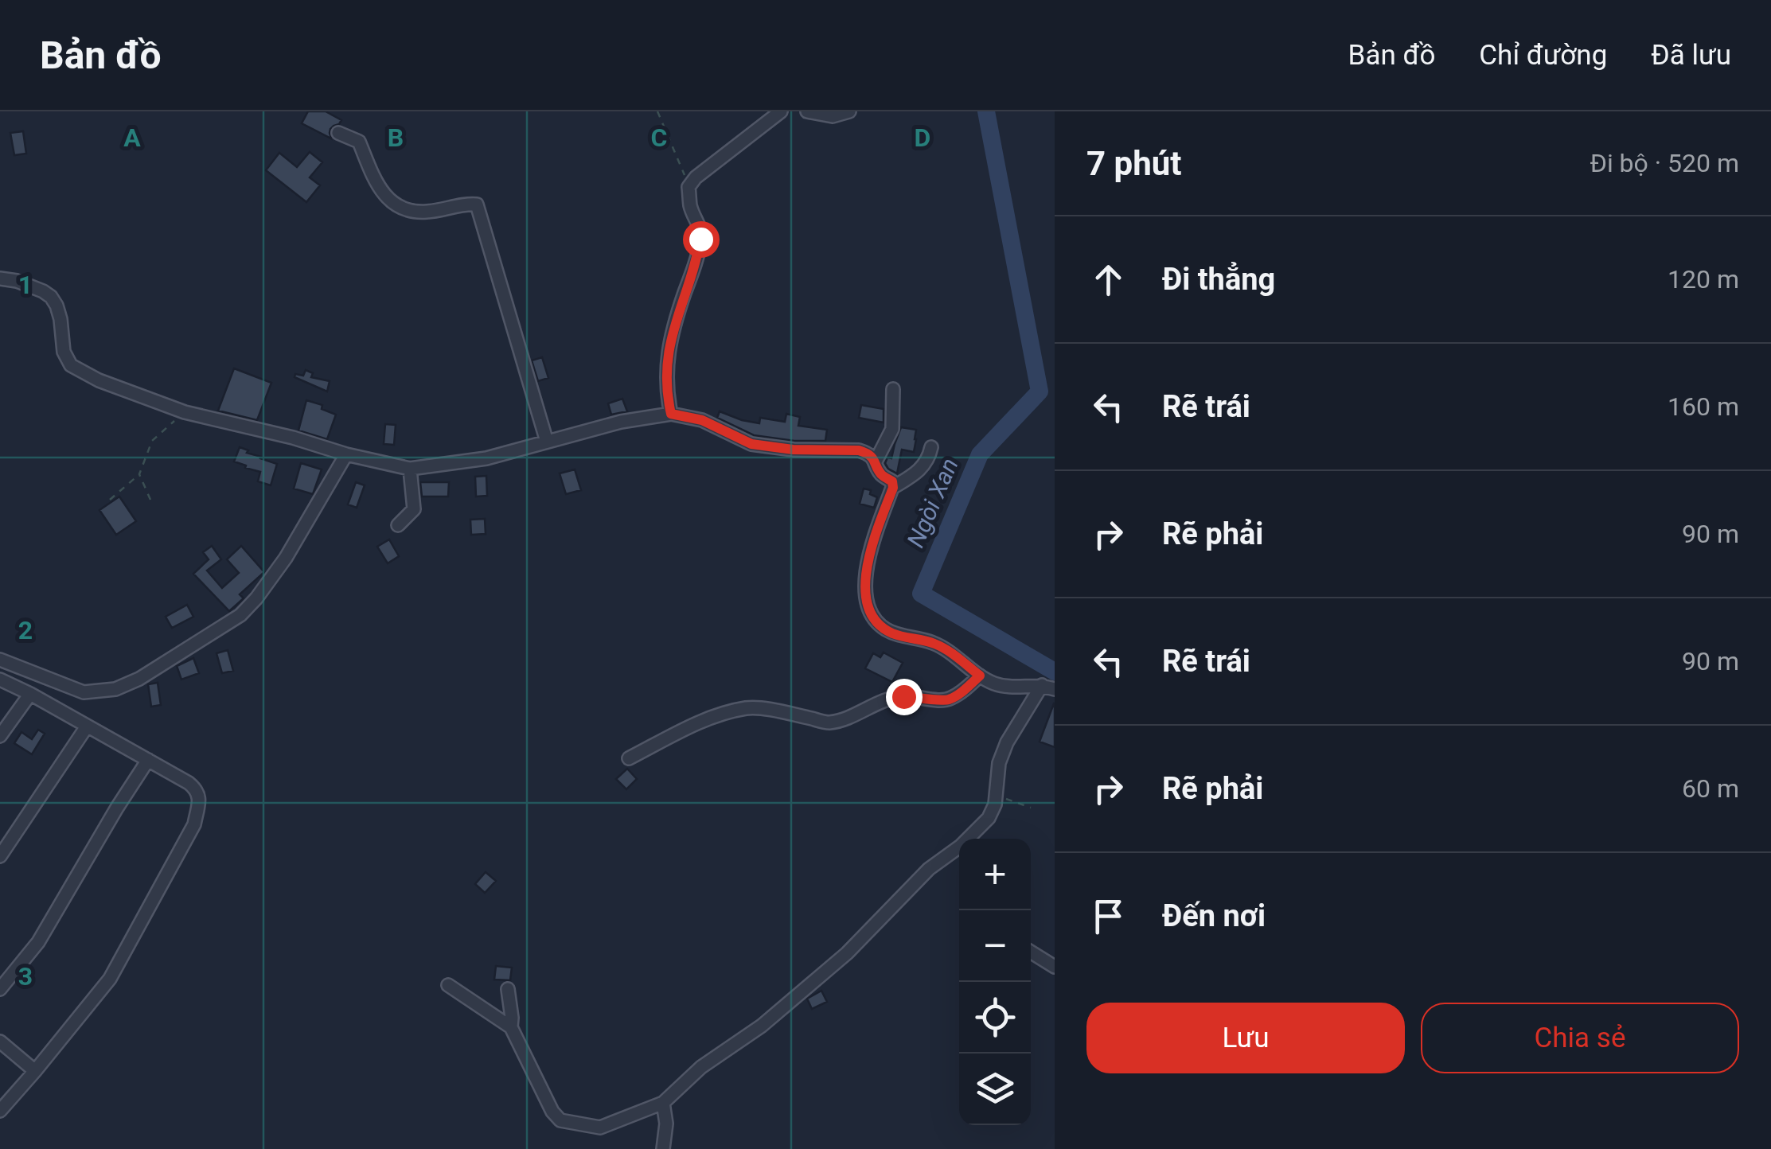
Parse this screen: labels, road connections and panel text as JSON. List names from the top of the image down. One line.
{"water":["Ngòi Xan"],"page":{"header":"Bản đồ","nav":["Bản đồ","Chỉ đường","Đã lưu"],"heading":["7 phút","Đi bộ · 520 m"],"list":[["Đi thẳng","120 m"],["Rẽ trái","160 m"],["Rẽ phải","90 m"],["Rẽ trái","90 m"],["Rẽ phải","60 m"],"Đến nơi"],"map_buttons":["+","−"],"buttons":["Lưu","Chia sẻ"]},"grid":{"columns":["A","B","C","D"],"rows":["1","2","3"]}}
